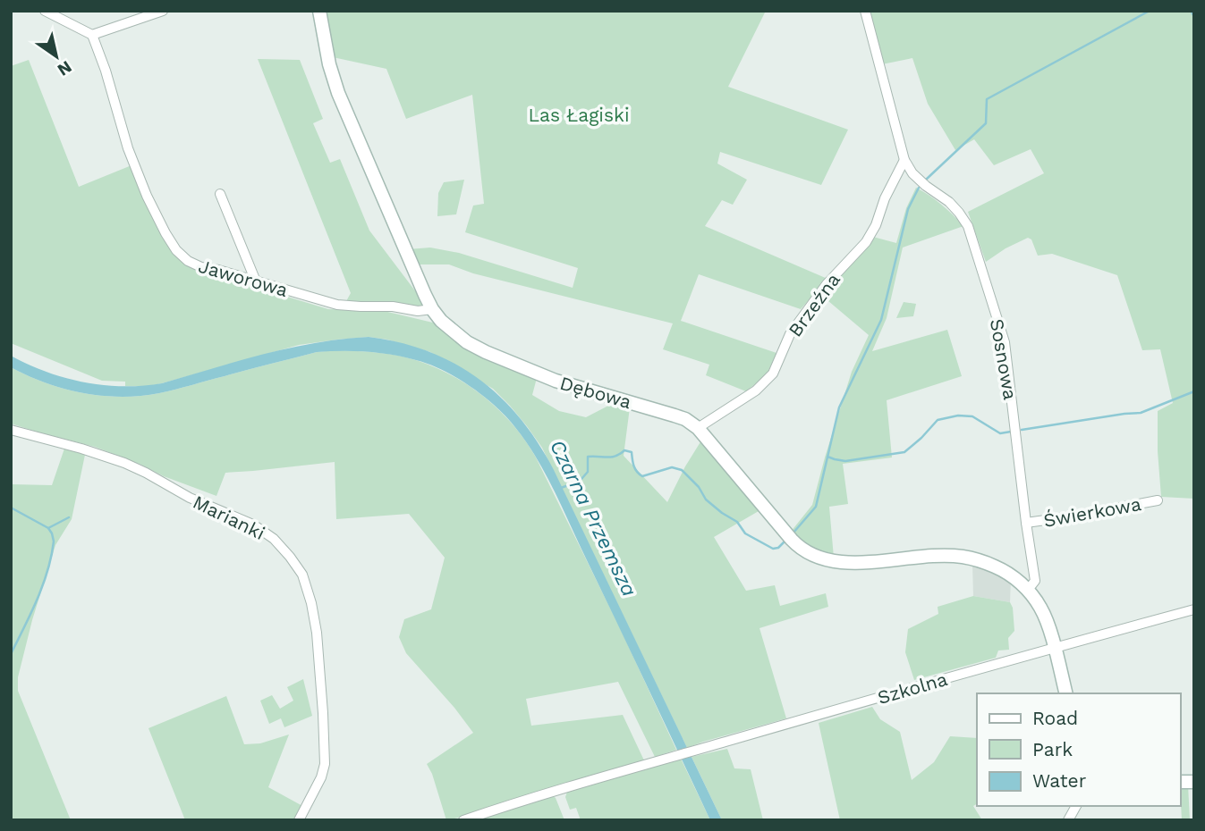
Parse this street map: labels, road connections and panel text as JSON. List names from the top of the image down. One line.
{"streets":{"street":["Jaworowa","Brzeźna","Sosnowa","Dębowa","Świerkowa","Marianki","Szkolna"]},"crossings":[["Jaworowa","Dębowa"],["Brzeźna","Sosnowa"],["Brzeźna","Dębowa"],["Sosnowa","Dębowa"],["Sosnowa","Świerkowa"]],"water":["Czarna Przemsza"],"parks":["Las Łagiski"],"legend":["Road","Park","Water"],"north":"bottom right"}
